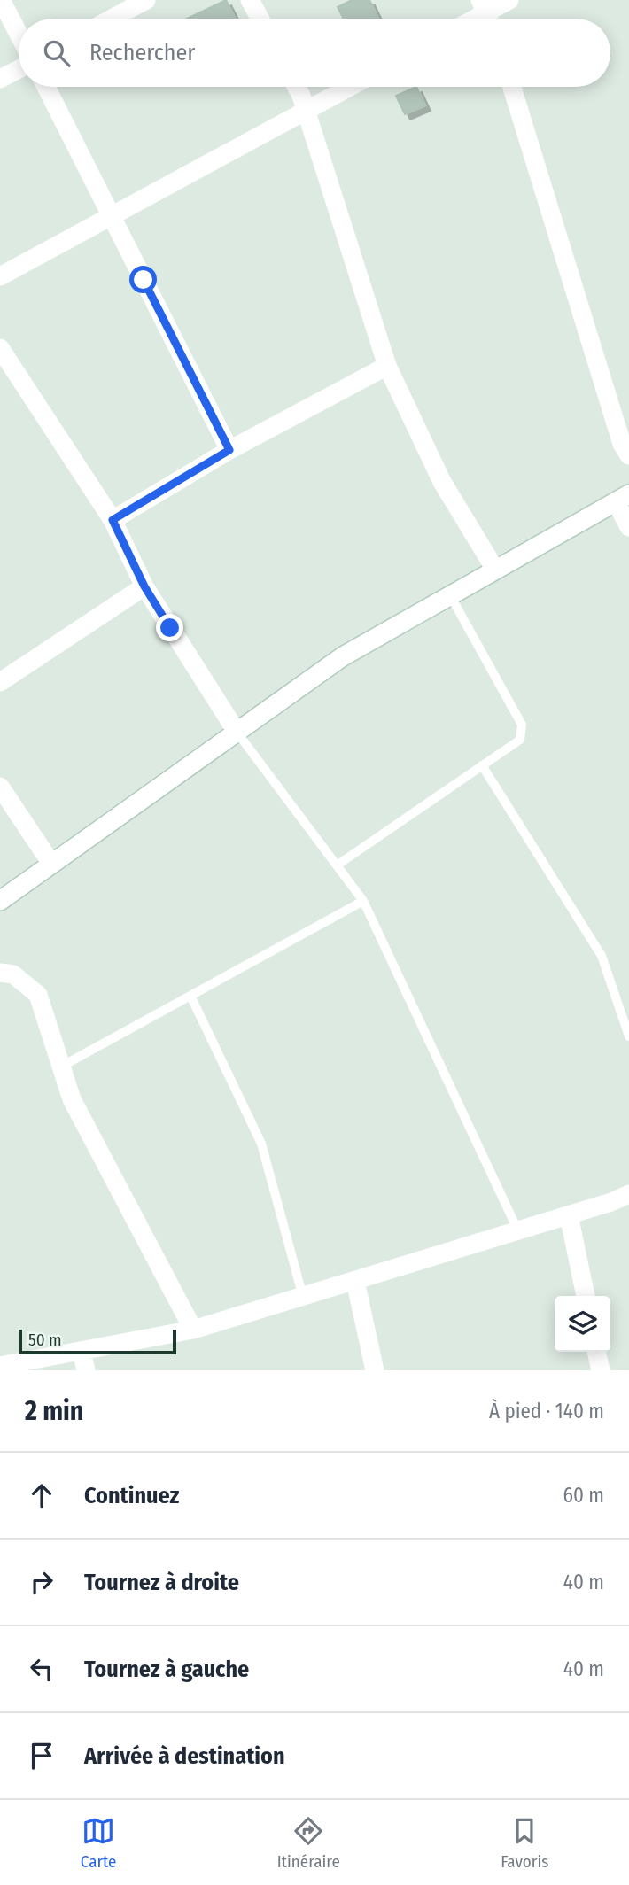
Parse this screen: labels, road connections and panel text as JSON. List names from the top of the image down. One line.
{"scale_bar":"50 m","page":{"search":"Rechercher","scale":"50 m","heading":["2 min","À pied · 140 m"],"list":[["Continuez","60 m"],["Tournez à droite","40 m"],["Tournez à gauche","40 m"],"Arrivée à destination"],"nav":["Carte","Itinéraire","Favoris"]}}
